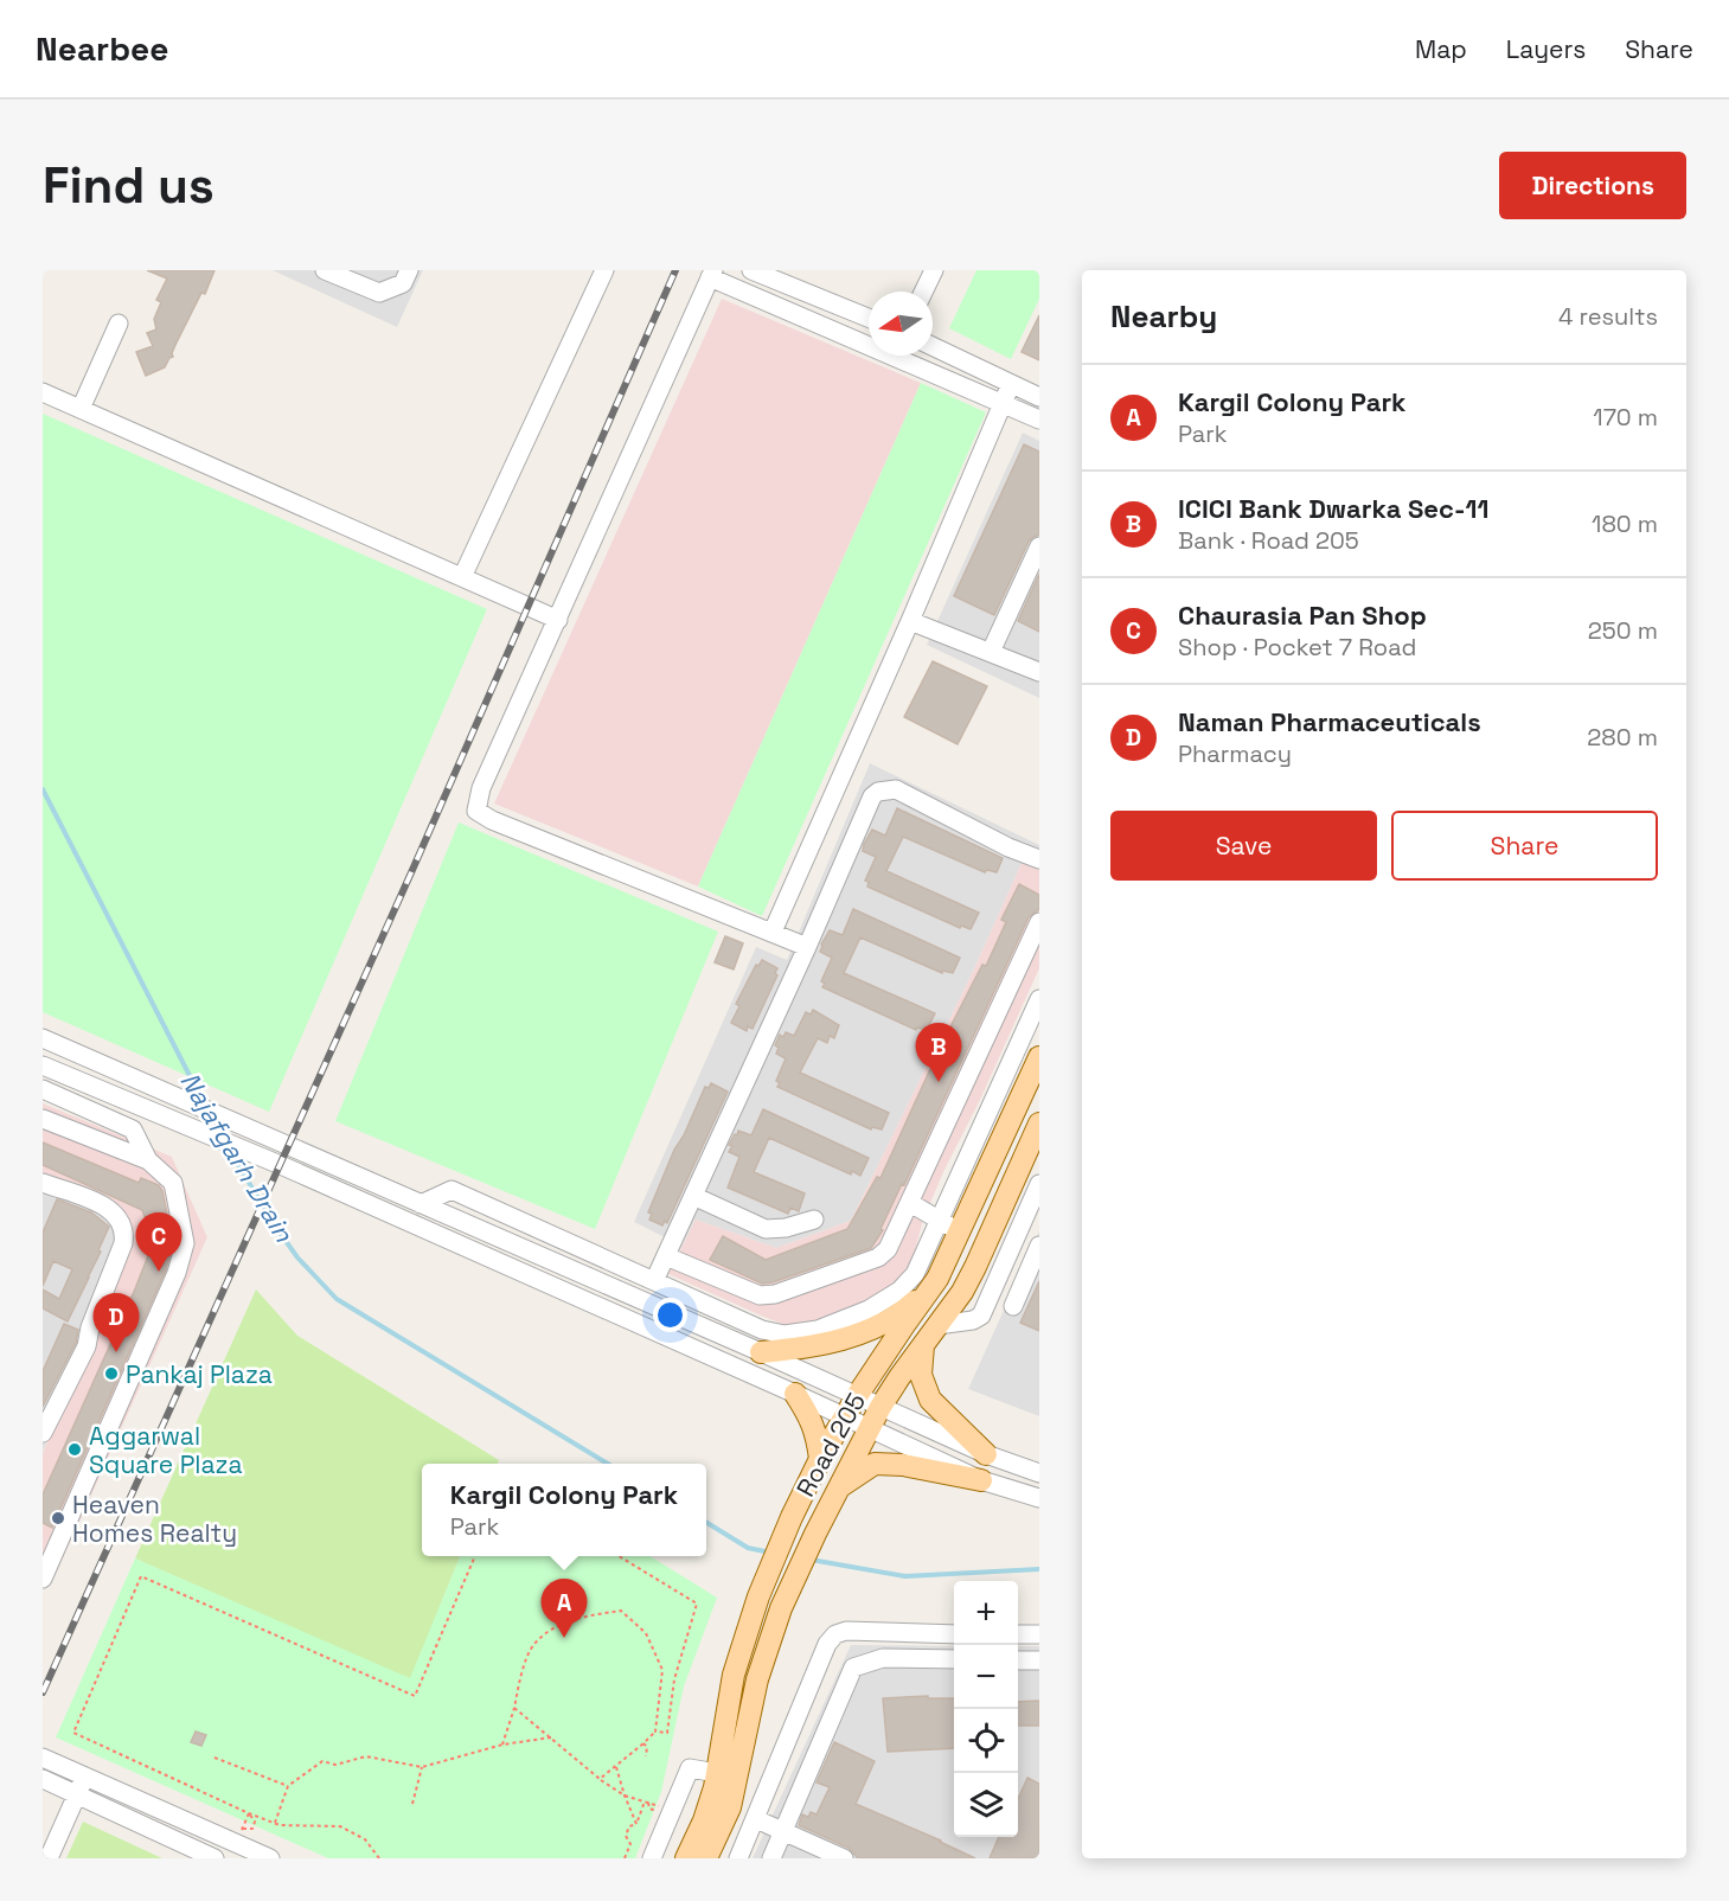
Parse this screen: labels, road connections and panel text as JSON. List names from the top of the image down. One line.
{"streets":{"main road":["Road 205"]},"water":["Najafgarh Drain"],"places":["Pankaj Plaza","Aggarwal Square Plaza","Heaven Homes Realty"],"north":"left","page":{"header":"Nearbee","nav":["Map","Layers","Share"],"buttons":["Directions",["Save","Share"]],"title":"Find us","heading":["Nearby","4 results"],"list":[{"mark":"A","name":"Kargil Colony Park","note":"Park","value":"170 m"},{"mark":"B","name":"ICICI Bank Dwarka Sec-11","note":"Bank · Road 205","value":"180 m"},{"mark":"C","name":"Chaurasia Pan Shop","note":"Shop · Pocket 7 Road","value":"250 m"},{"mark":"D","name":"Naman Pharmaceuticals","note":"Pharmacy","value":"280 m"}],"pins":["B","C","D","A"],"popup":["Kargil Colony Park","Park"],"map_buttons":["+","−"]}}
